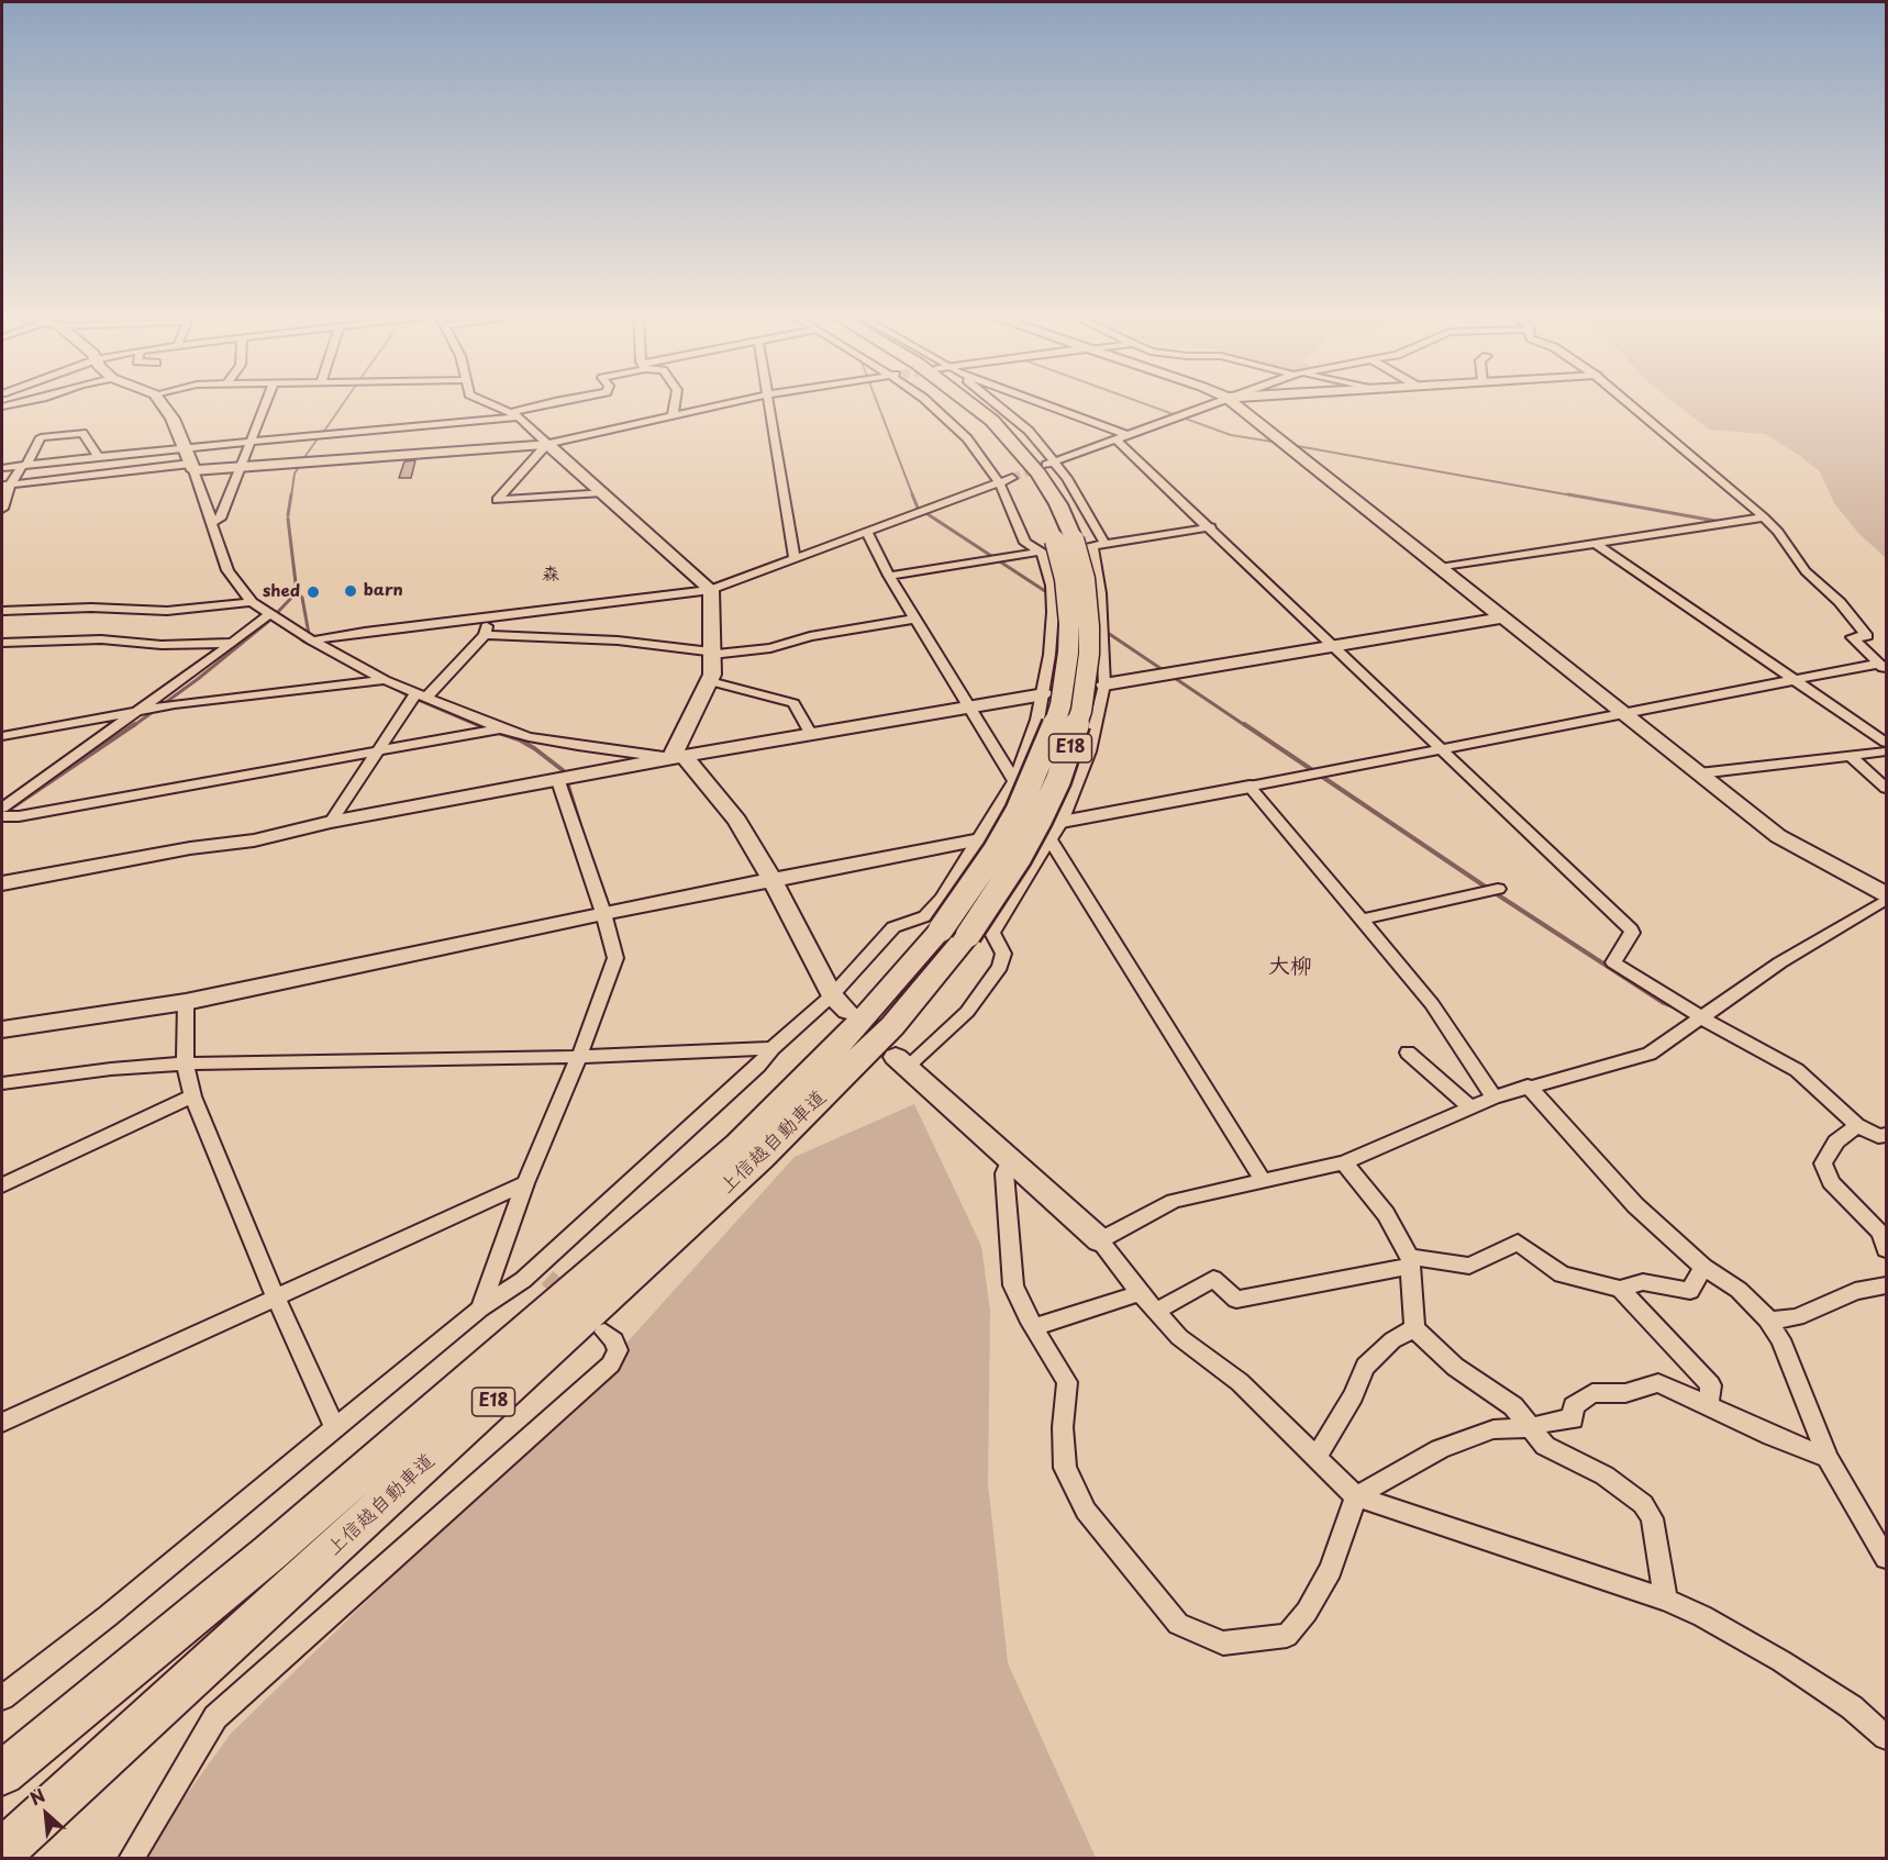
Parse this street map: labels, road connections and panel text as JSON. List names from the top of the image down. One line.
{"streets":{"highway":["E18","上信越自動車道"]},"districts":["森","大柳"],"places":["barn","shed"],"north":"top left"}
